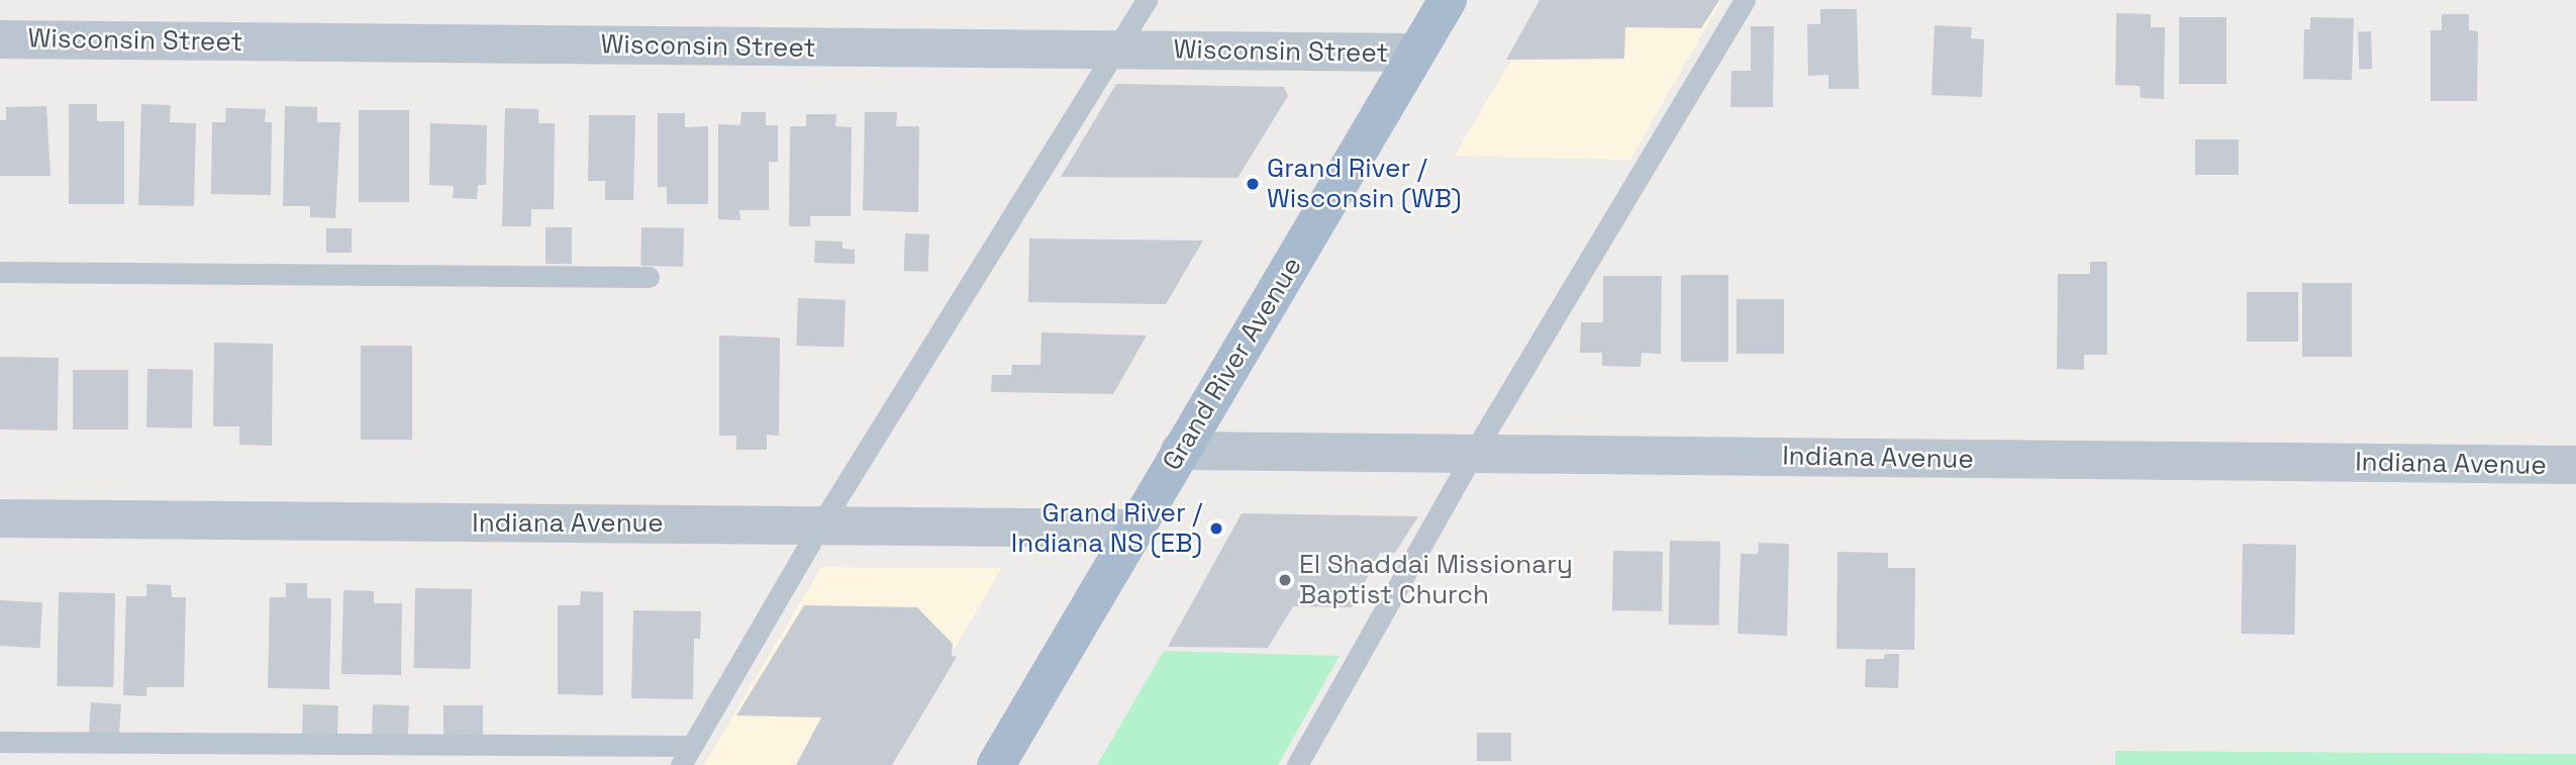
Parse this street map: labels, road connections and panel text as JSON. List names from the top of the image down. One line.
{"streets":{"main road":["Grand River Avenue"],"street":["Wisconsin Street","Indiana Avenue"]},"crossings":[["Wisconsin Street","Grand River Avenue"],["Grand River Avenue","Indiana Avenue"]],"places":["Grand River / Wisconsin (WB)","Grand River / Indiana NS (EB)","El Shaddai Missionary Baptist Church"]}
